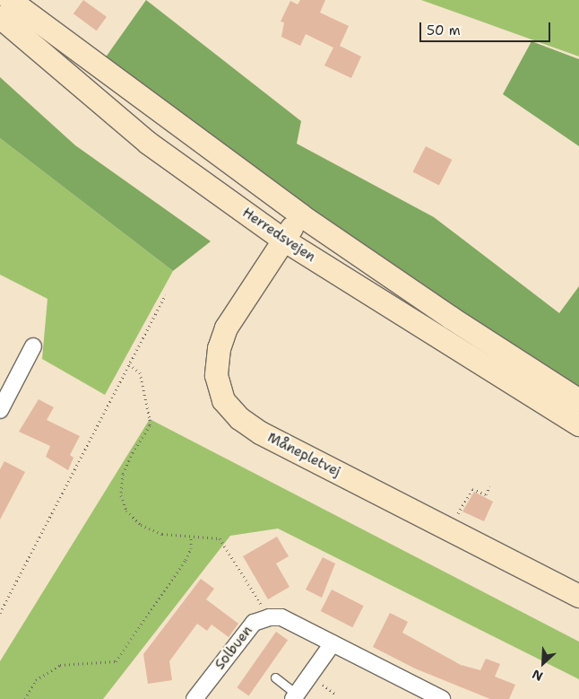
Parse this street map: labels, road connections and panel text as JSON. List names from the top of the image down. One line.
{"streets":{"street":["Herredsvejen","Månepletvej","Solbuen"]},"crossings":[["Herredsvejen","Månepletvej"]],"scale_bar":"50 m","north":"bottom left"}
